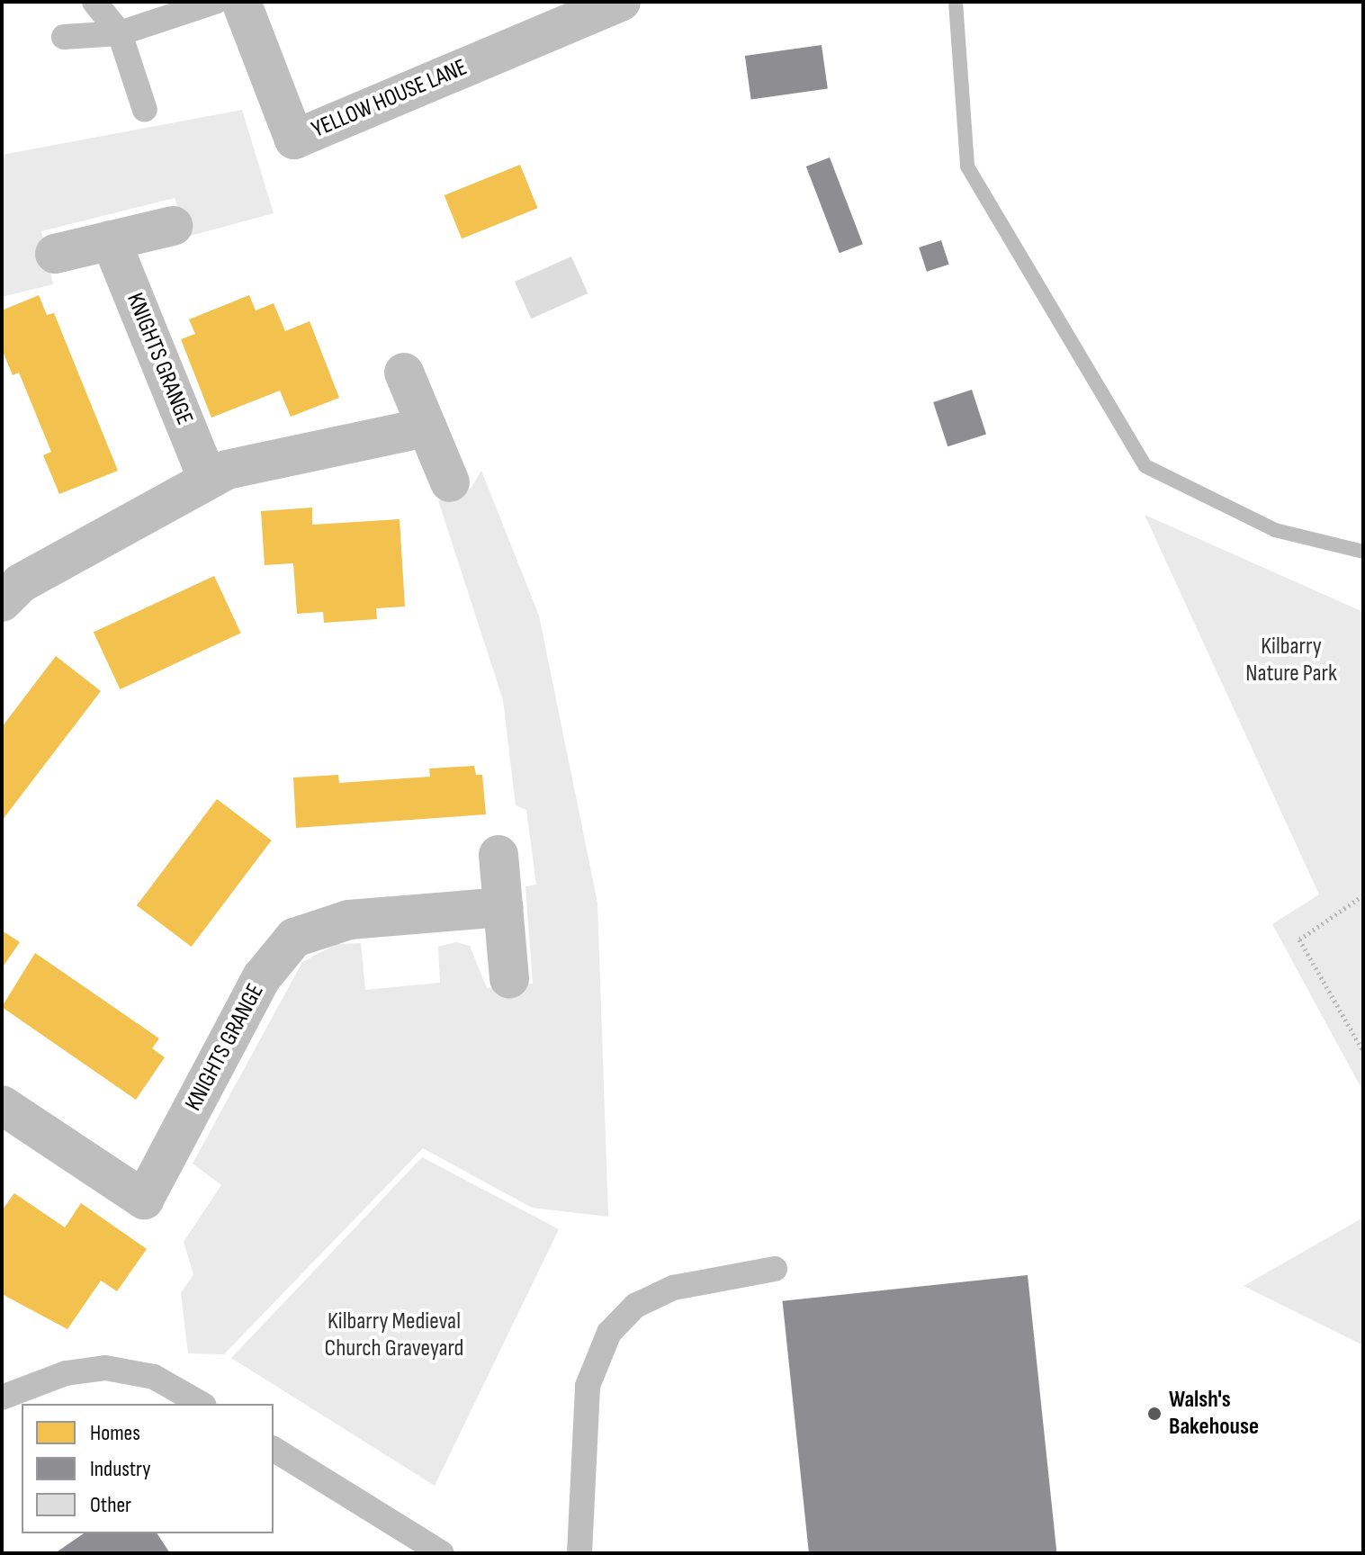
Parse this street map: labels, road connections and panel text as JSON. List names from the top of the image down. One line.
{"streets":{"street":["YELLOW HOUSE LANE","KNIGHTS GRANGE"]},"parks":["Kilbarry Nature Park","Kilbarry Medieval Church Graveyard"],"places":["Walsh's Bakehouse"],"legend":["Homes","Industry","Other"]}
